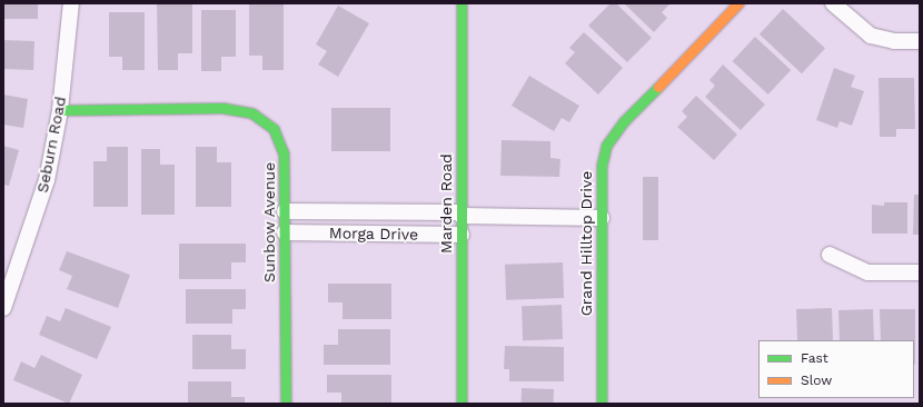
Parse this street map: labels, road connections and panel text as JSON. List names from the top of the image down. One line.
{"streets":{"street":["Seburn Road","Marden Road","Sunbow Avenue","Morga Drive","Grand Hilltop Drive"]},"crossings":[["Seburn Road","Sunbow Avenue"],["Marden Road","Morga Drive"],["Sunbow Avenue","Morga Drive"],["Morga Drive","Grand Hilltop Drive"]],"legend":["Fast","Slow"]}
